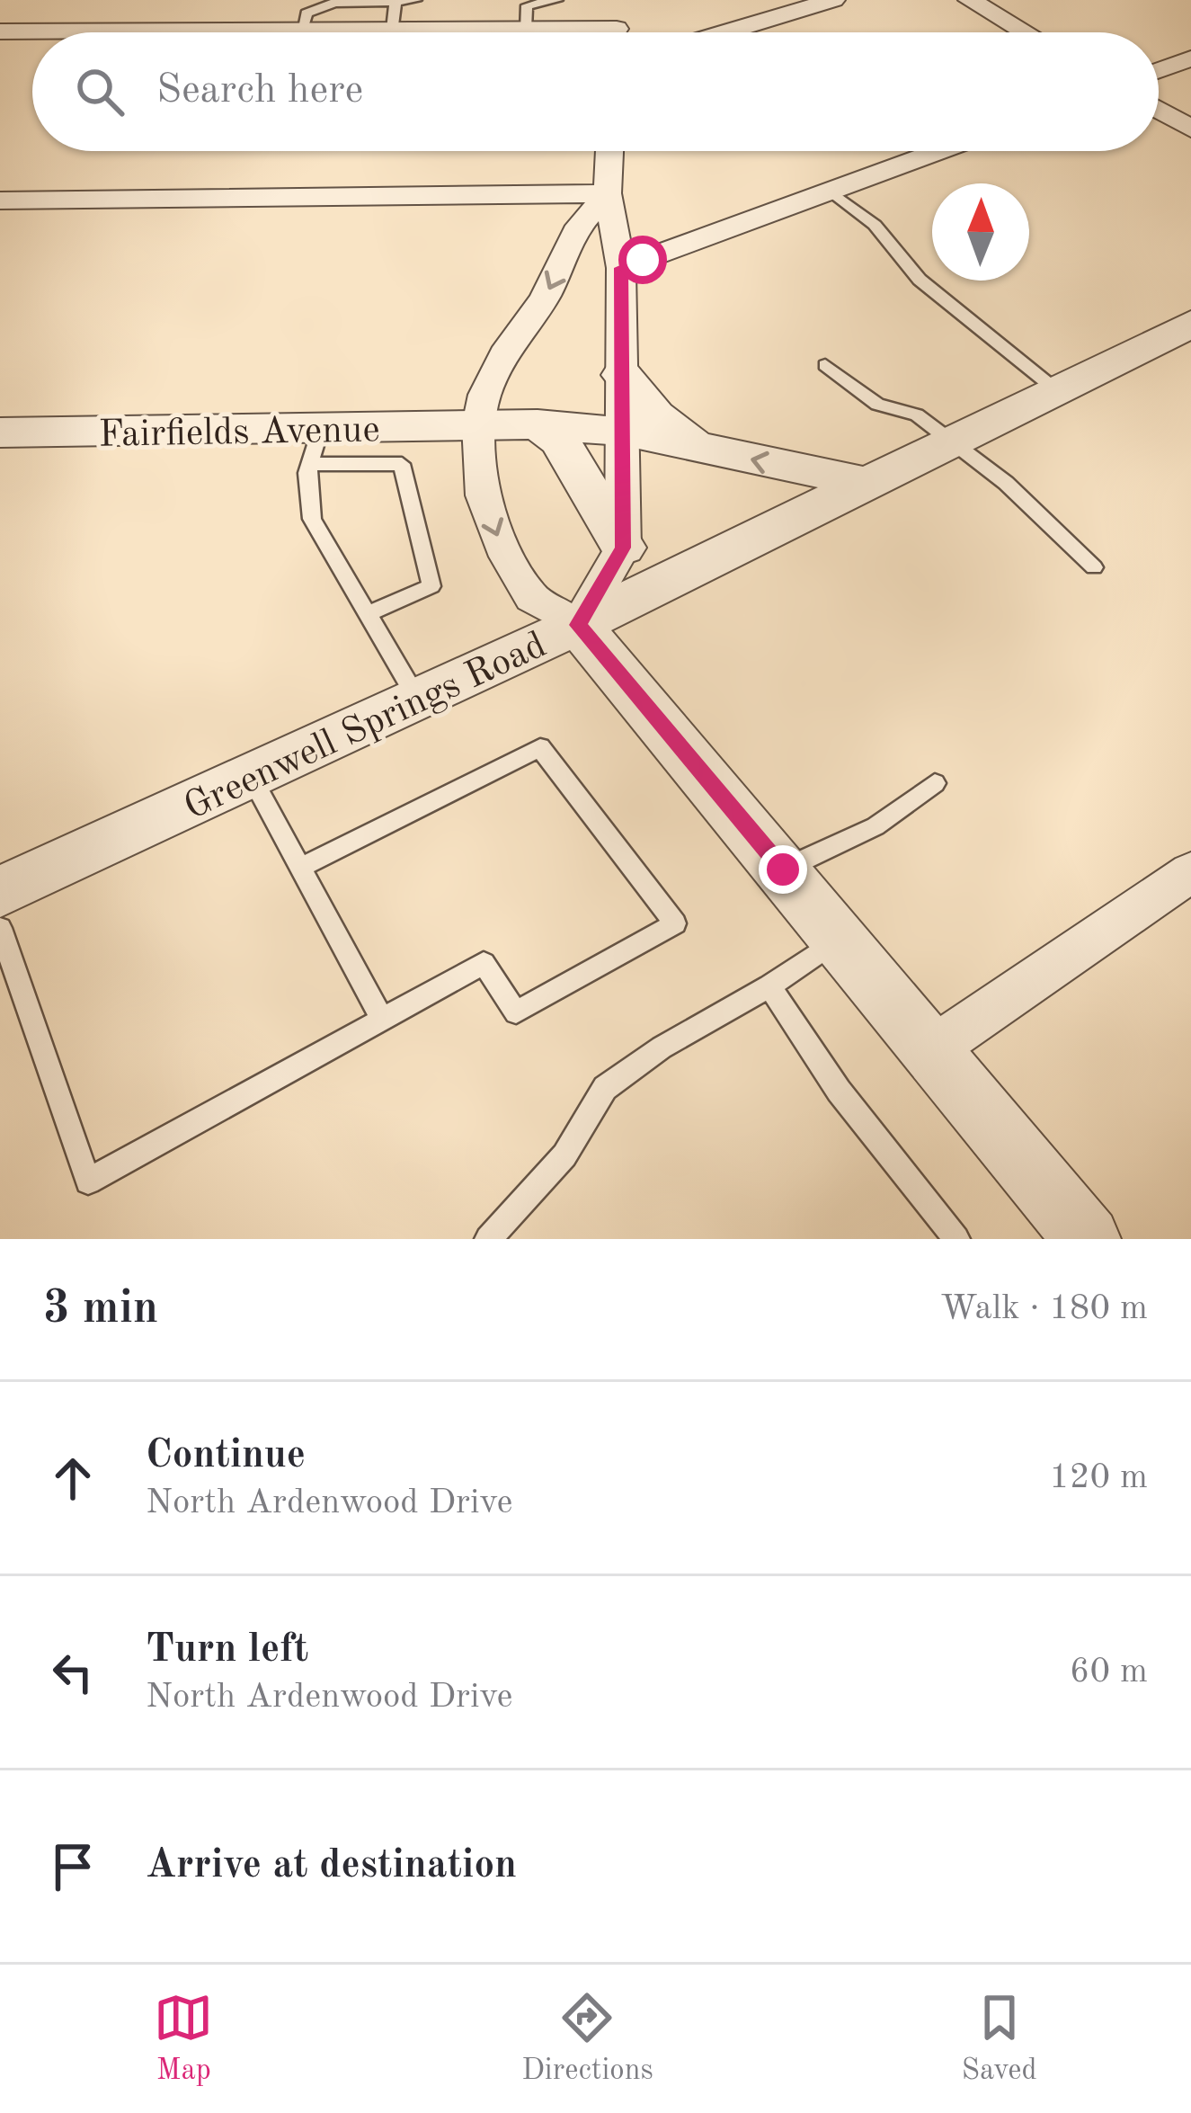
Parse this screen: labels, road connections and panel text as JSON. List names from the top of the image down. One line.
{"streets":{"street":["Fairfields Avenue","Greenwell Springs Road"]},"crossings":[["Fairfields Avenue","Greenwell Springs Road"]],"north":"top","page":{"search":"Search here","heading":["3 min","Walk · 180 m"],"list":[["Continue","North Ardenwood Drive","120 m"],["Turn left","North Ardenwood Drive","60 m"],"Arrive at destination"],"nav":["Map","Directions","Saved"]}}
